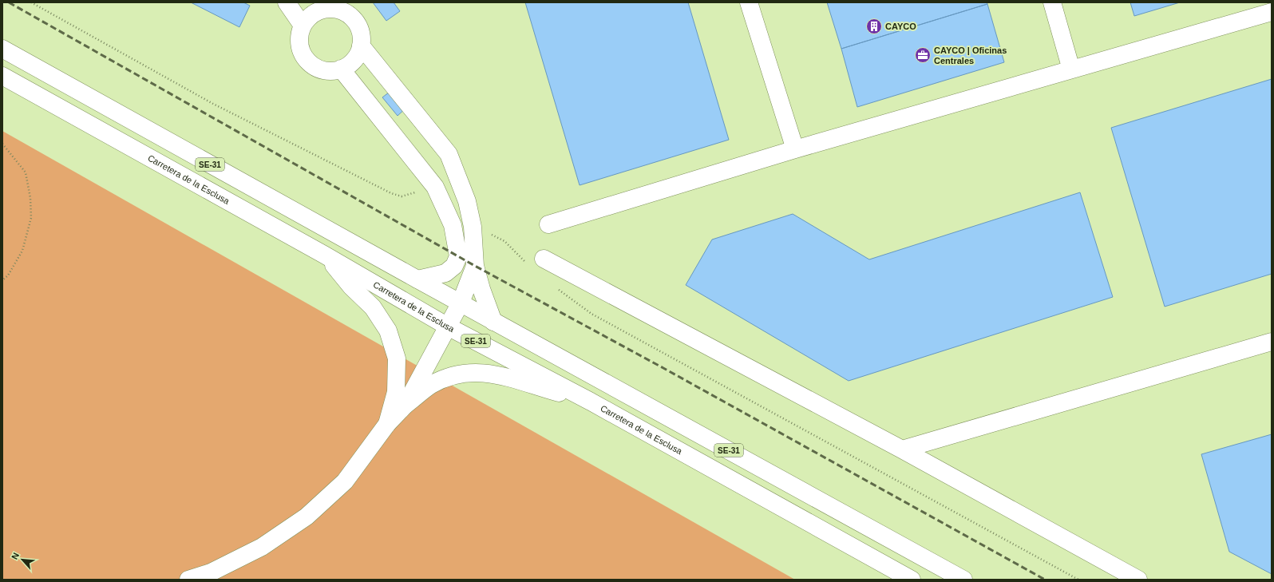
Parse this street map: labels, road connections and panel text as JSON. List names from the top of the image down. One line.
{"streets":{"main road":["SE-31","Carretera de la Esclusa"]},"places":{"building":["CAYCO"],"office":["CAYCO | Oficinas Centrales"]},"north":"top left"}
